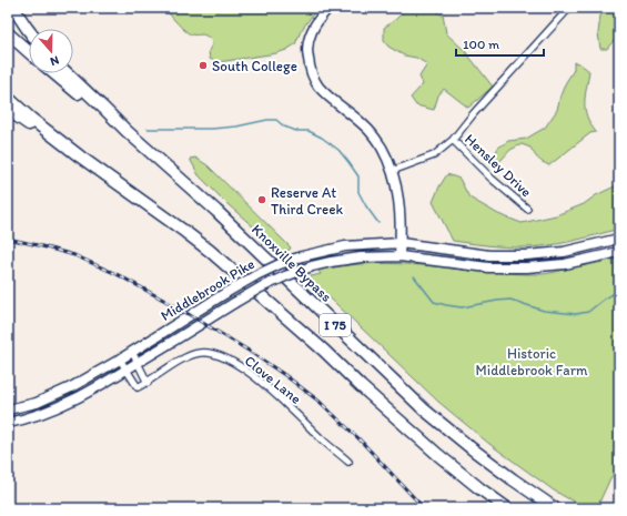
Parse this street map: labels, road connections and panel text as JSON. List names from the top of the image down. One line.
{"streets":{"highway":["Knoxville Bypass","I 75"],"main road":["Middlebrook Pike"],"street":["Hensley Drive","Clove Lane"]},"crossings":[["Middlebrook Pike","Clove Lane"]],"parks":["Historic Middlebrook Farm"],"places":["South College","Reserve At Third Creek"],"scale_bar":"100 m","north":"bottom"}
